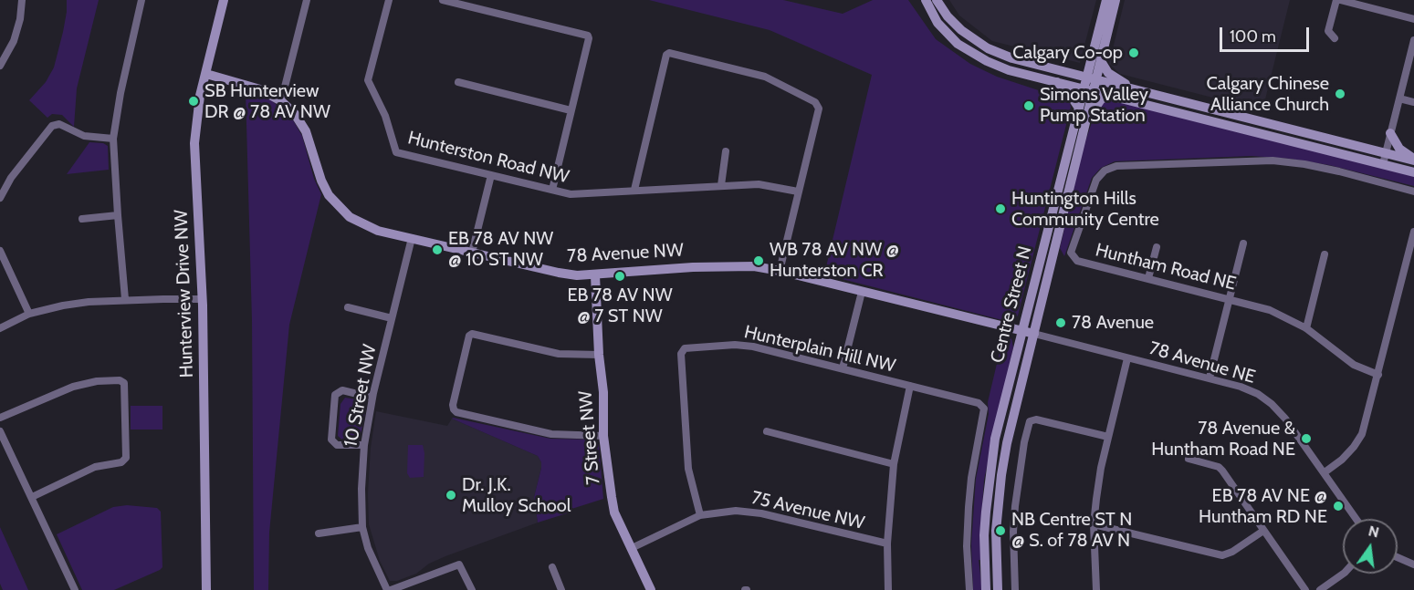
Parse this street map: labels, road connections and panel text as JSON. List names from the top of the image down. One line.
{"streets":{"main road":["78 Avenue NW","Hunterview Drive NW","Centre Street N","7 Street NW"],"street":["Hunterston Road NW","Huntham Road NE","Hunterplain Hill NW","78 Avenue NE","10 Street NW","75 Avenue NW"]},"crossings":[["78 Avenue NW","Hunterview Drive NW"],["78 Avenue NW","Centre Street N"],["78 Avenue NW","78 Avenue NE"],["78 Avenue NW","10 Street NW"],["78 Avenue NW","7 Street NW"],["Centre Street N","78 Avenue NE"],["Hunterplain Hill NW","75 Avenue NW"],["7 Street NW","75 Avenue NW"]],"places":["Calgary Co-op","Calgary Chinese Alliance Church","SB Hunterview DR @ 78 AV NW","Simons Valley Pump Station","Huntington Hills Community Centre","EB 78 AV NW @ 10 ST NW","WB 78 AV NW @ Hunterston CR","EB 78 AV NW @ 7 ST NW","78 Avenue","78 Avenue & Huntham Road NE","Dr. J.K. Mulloy School","EB 78 AV NE @ Huntham RD NE","NB Centre ST N @ S. of 78 AV N"],"scale_bar":"100 m","north":"top"}
